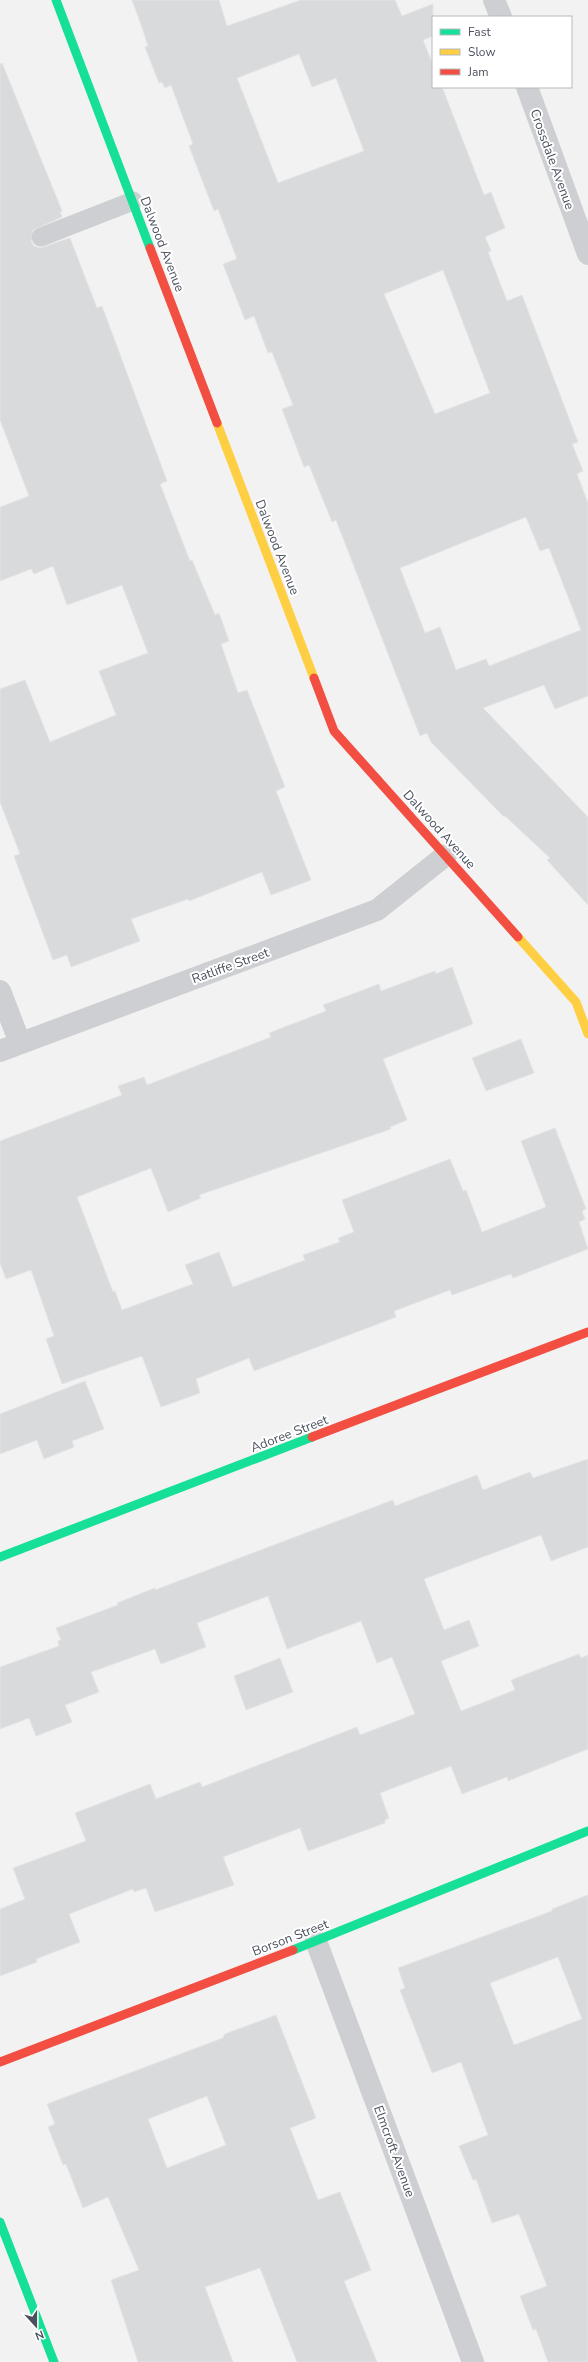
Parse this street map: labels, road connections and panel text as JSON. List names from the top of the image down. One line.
{"streets":{"street":["Crossdale Avenue","Dalwood Avenue","Ratliffe Street","Adoree Street","Borson Street","Elmcroft Avenue"]},"crossings":[["Dalwood Avenue","Ratliffe Street"],["Borson Street","Elmcroft Avenue"]],"legend":["Fast","Slow","Jam"],"north":"bottom"}
